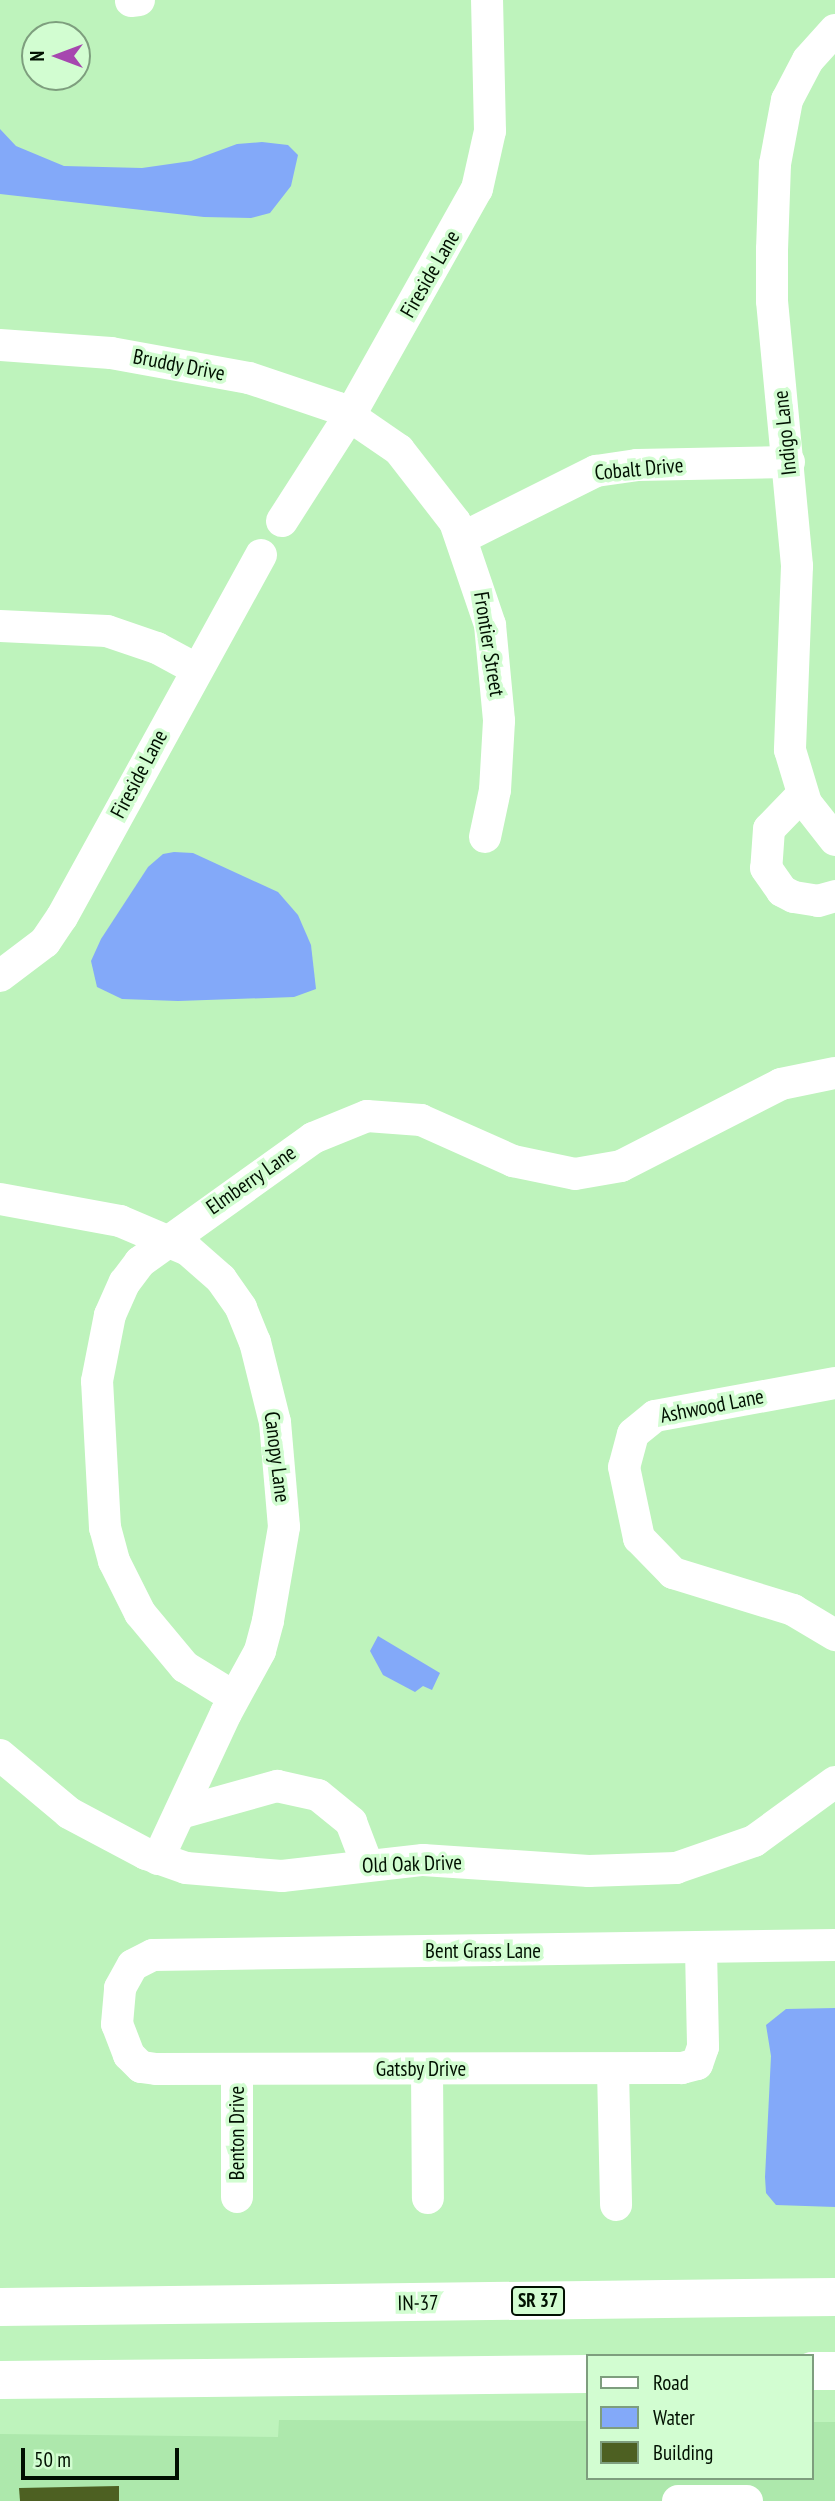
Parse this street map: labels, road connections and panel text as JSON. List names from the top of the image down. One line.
{"streets":{"highway":["SR 37","IN-37"],"street":["Fireside Lane","Bruddy Drive","Indigo Lane","Cobalt Drive","Frontier Street","Elmberry Lane","Ashwood Lane","Canopy Lane","Old Oak Drive","Bent Grass Lane","Gatsby Drive","Benton Drive"]},"crossings":[["Fireside Lane","Bruddy Drive"],["Fireside Lane","Frontier Street"],["Bruddy Drive","Frontier Street"],["Indigo Lane","Cobalt Drive"],["Cobalt Drive","Frontier Street"],["Elmberry Lane","Canopy Lane"],["Canopy Lane","Old Oak Drive"],["Bent Grass Lane","Gatsby Drive"],["Gatsby Drive","Benton Drive"]],"legend":["Road","Water","Building"],"scale_bar":"50 m","north":"left"}
